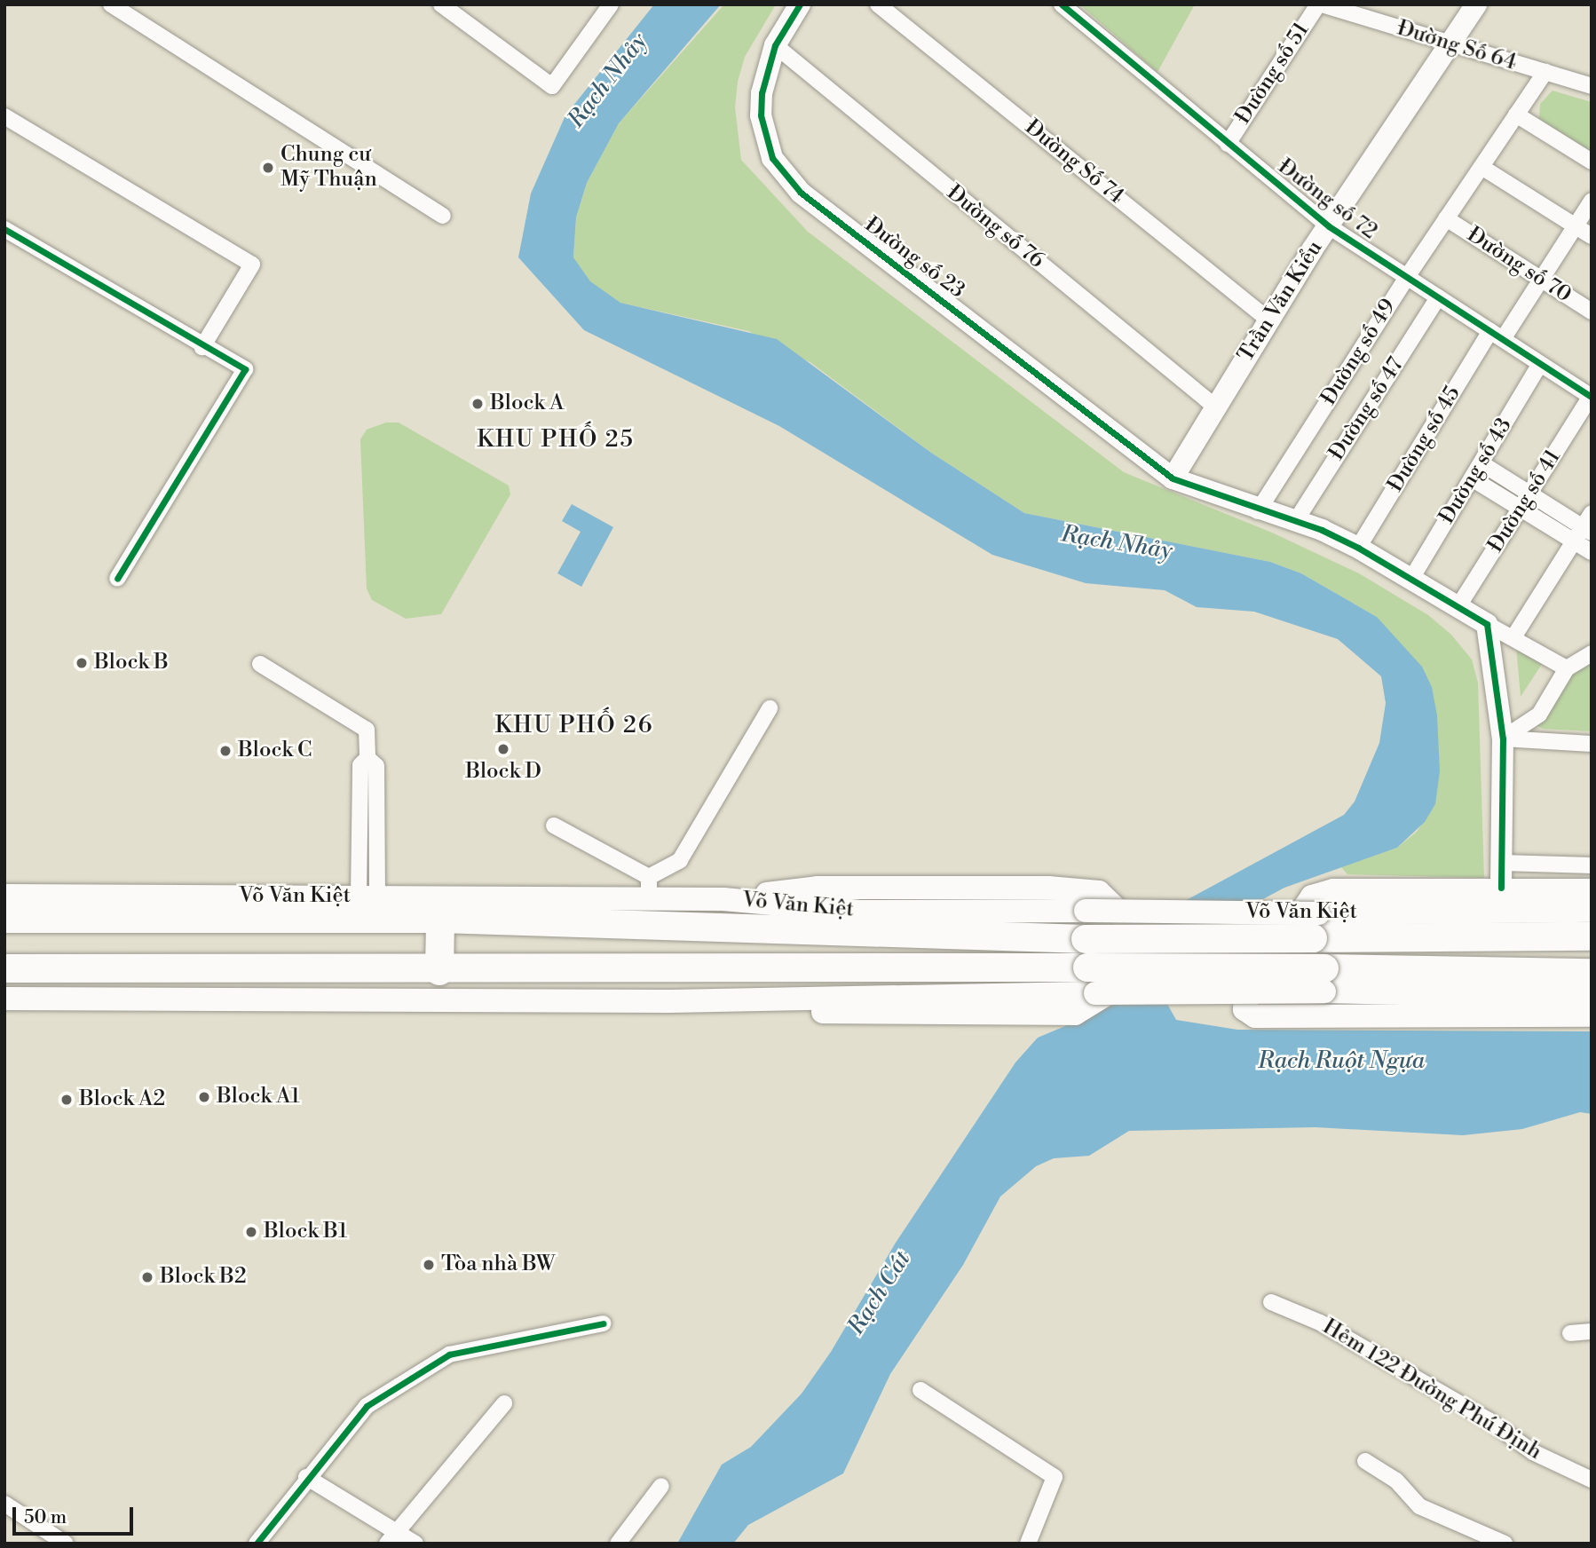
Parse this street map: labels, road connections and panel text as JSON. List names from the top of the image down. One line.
{"streets":{"highway":["Võ Văn Kiệt"],"street":["Đường Số 64","Đường số 51","Đường Số 74","Đường số 72","Đường số 76","Đường số 23","Đường số 70","Trần Văn Kiểu","Đường số 49","Đường số 47","Đường số 45","Đường số 43","Đường số 41","Hẻm 122 Đường Phú Định"]},"crossings":[["Đường Số 64","Đường số 51"],["Đường Số 64","Trần Văn Kiểu"],["Đường Số 64","Đường số 49"],["Đường số 51","Đường số 72"],["Đường Số 74","Trần Văn Kiểu"],["Đường số 72","Trần Văn Kiểu"],["Đường số 72","Đường số 49"],["Đường số 72","Đường số 47"],["Đường số 72","Đường số 45"],["Đường số 72","Đường số 43"],["Đường số 72","Đường số 41"],["Đường số 76","Đường số 23"],["Đường số 76","Trần Văn Kiểu"],["Đường số 23","Trần Văn Kiểu"],["Đường số 23","Đường số 49"],["Đường số 23","Đường số 47"],["Đường số 23","Đường số 45"],["Đường số 23","Đường số 43"],["Đường số 23","Đường số 41"],["Đường số 70","Đường số 49"],["Đường số 70","Đường số 45"]],"districts":["KHU PHỐ 25","KHU PHỐ 26"],"water":["Rạch Nhảy","Rạch Ruột Ngựa","Rạch Cát"],"places":["Chung cư Mỹ Thuận","Block A","Block B","Block D","Block C","Block A1","Block A2","Block B1","Tòa nhà BW","Block B2"],"scale_bar":"50 m"}
